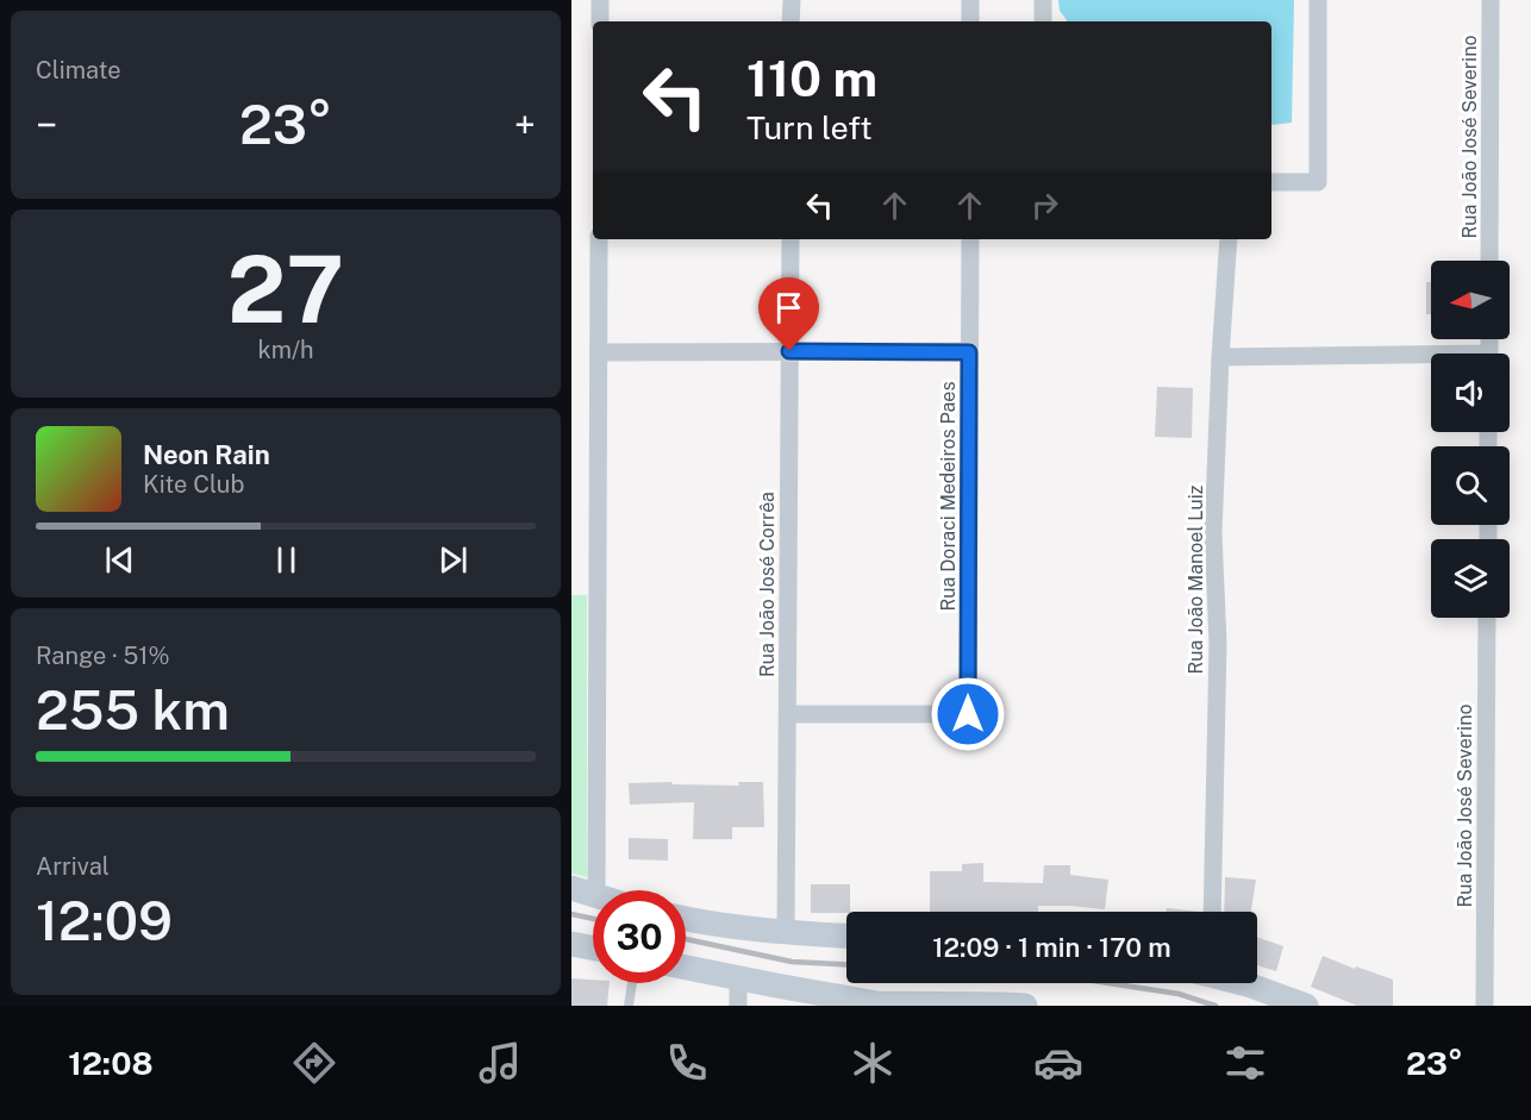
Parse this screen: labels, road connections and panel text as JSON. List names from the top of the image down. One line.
{"streets":{"street":["Rua João José Severino","Rua Doraci Medeiros Paes","Rua João Manoel Luiz","Rua João José Corrêa"]},"crossings":[["Rua Doraci Medeiros Paes","Rua João José Corrêa"]],"north":"left","page":{"tile":["Climate",["27","km/h"],["Range · 51%","255 km"],["Arrival","12:09"]],"turn":["110 m","Turn left"],"heat":["−","23°","+"],"song":["Neon Rain","Kite Club"],"limit":"30","trip":"12:09 · 1 min · 170 m","tabs":["12:08","23°"]}}
